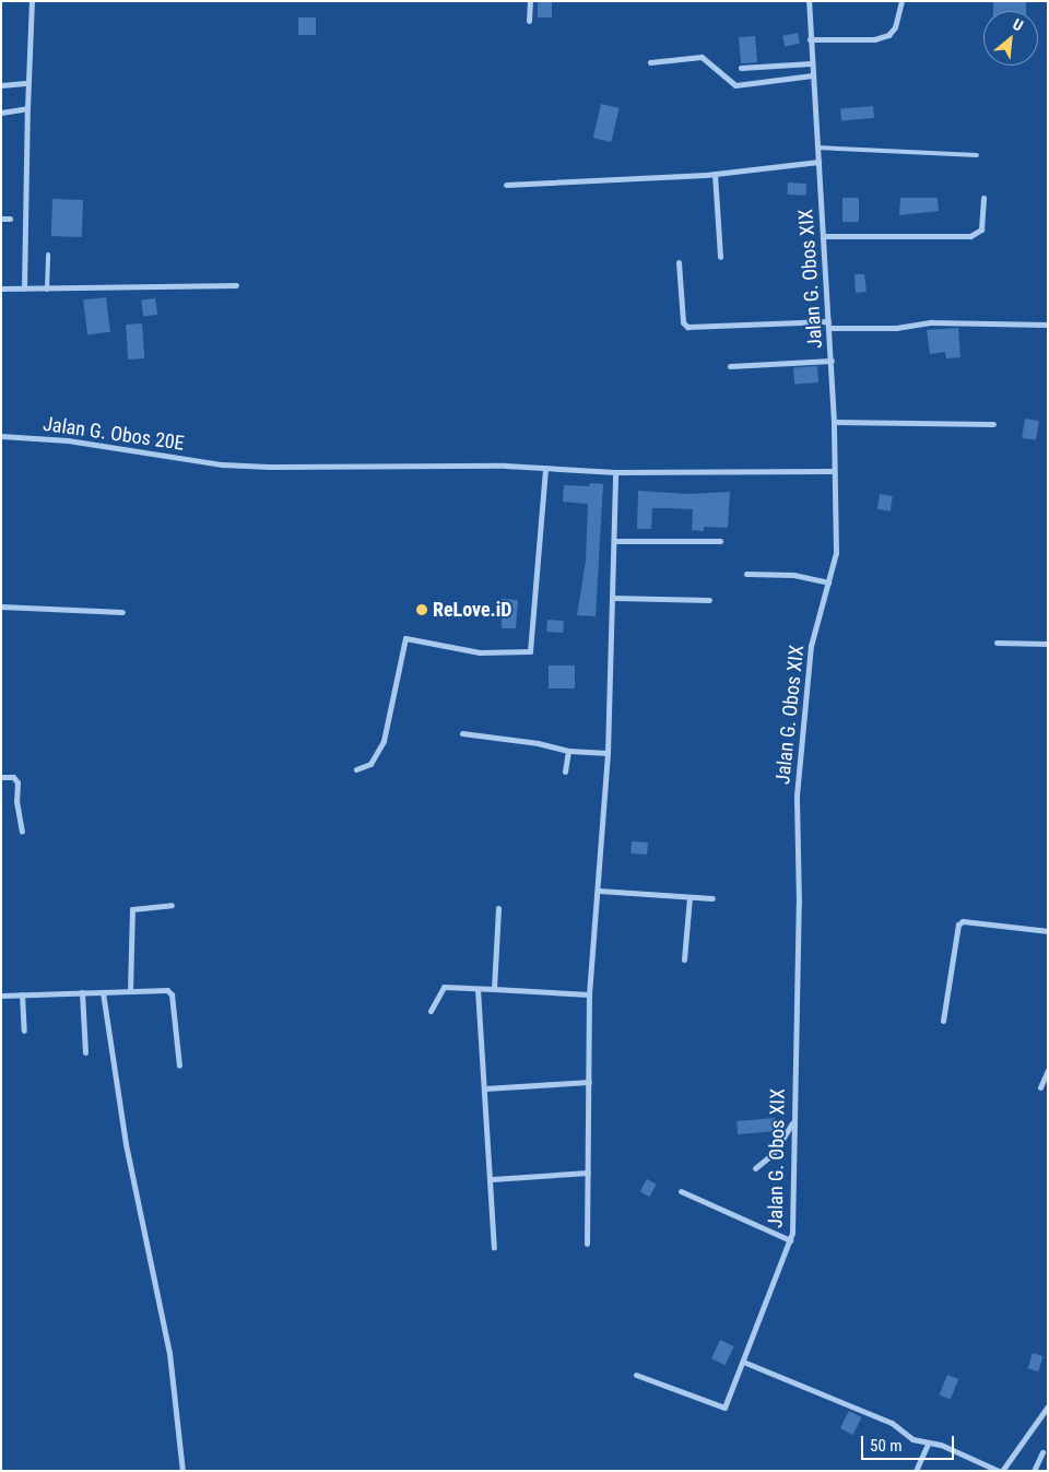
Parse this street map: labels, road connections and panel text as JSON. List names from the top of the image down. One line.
{"streets":{"street":["Jalan G. Obos XIX","Jalan G. Obos 20E"]},"crossings":[["Jalan G. Obos XIX","Jalan G. Obos 20E"]],"places":["ReLove.iD"],"scale_bar":"50 m","north":"top right"}
